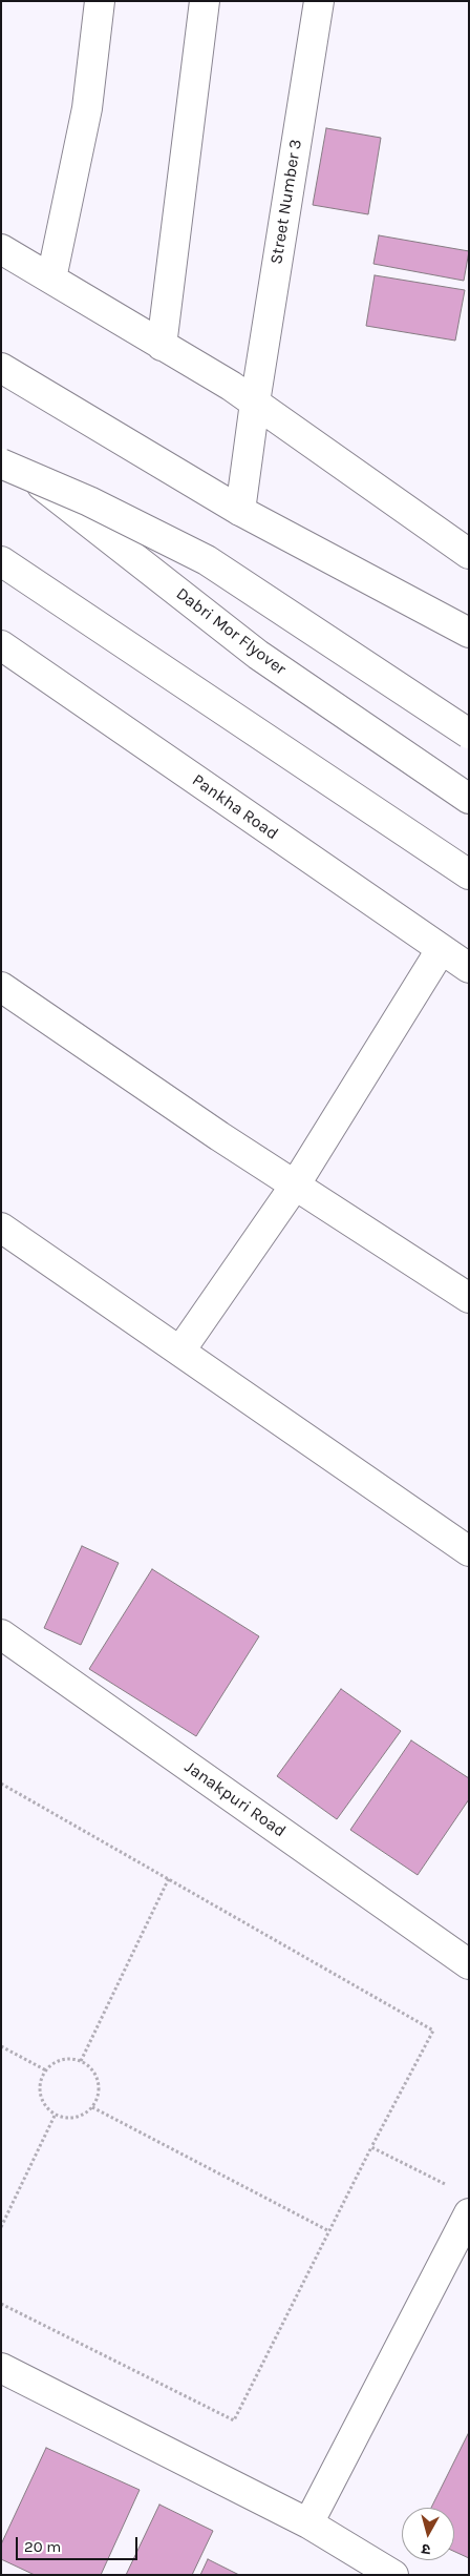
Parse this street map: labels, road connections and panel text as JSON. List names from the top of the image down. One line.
{"streets":{"street":["Street Number 3","Dabri Mor Flyover","Pankha Road","Janakpuri Road"]},"scale_bar":"20 m","north":"bottom"}
